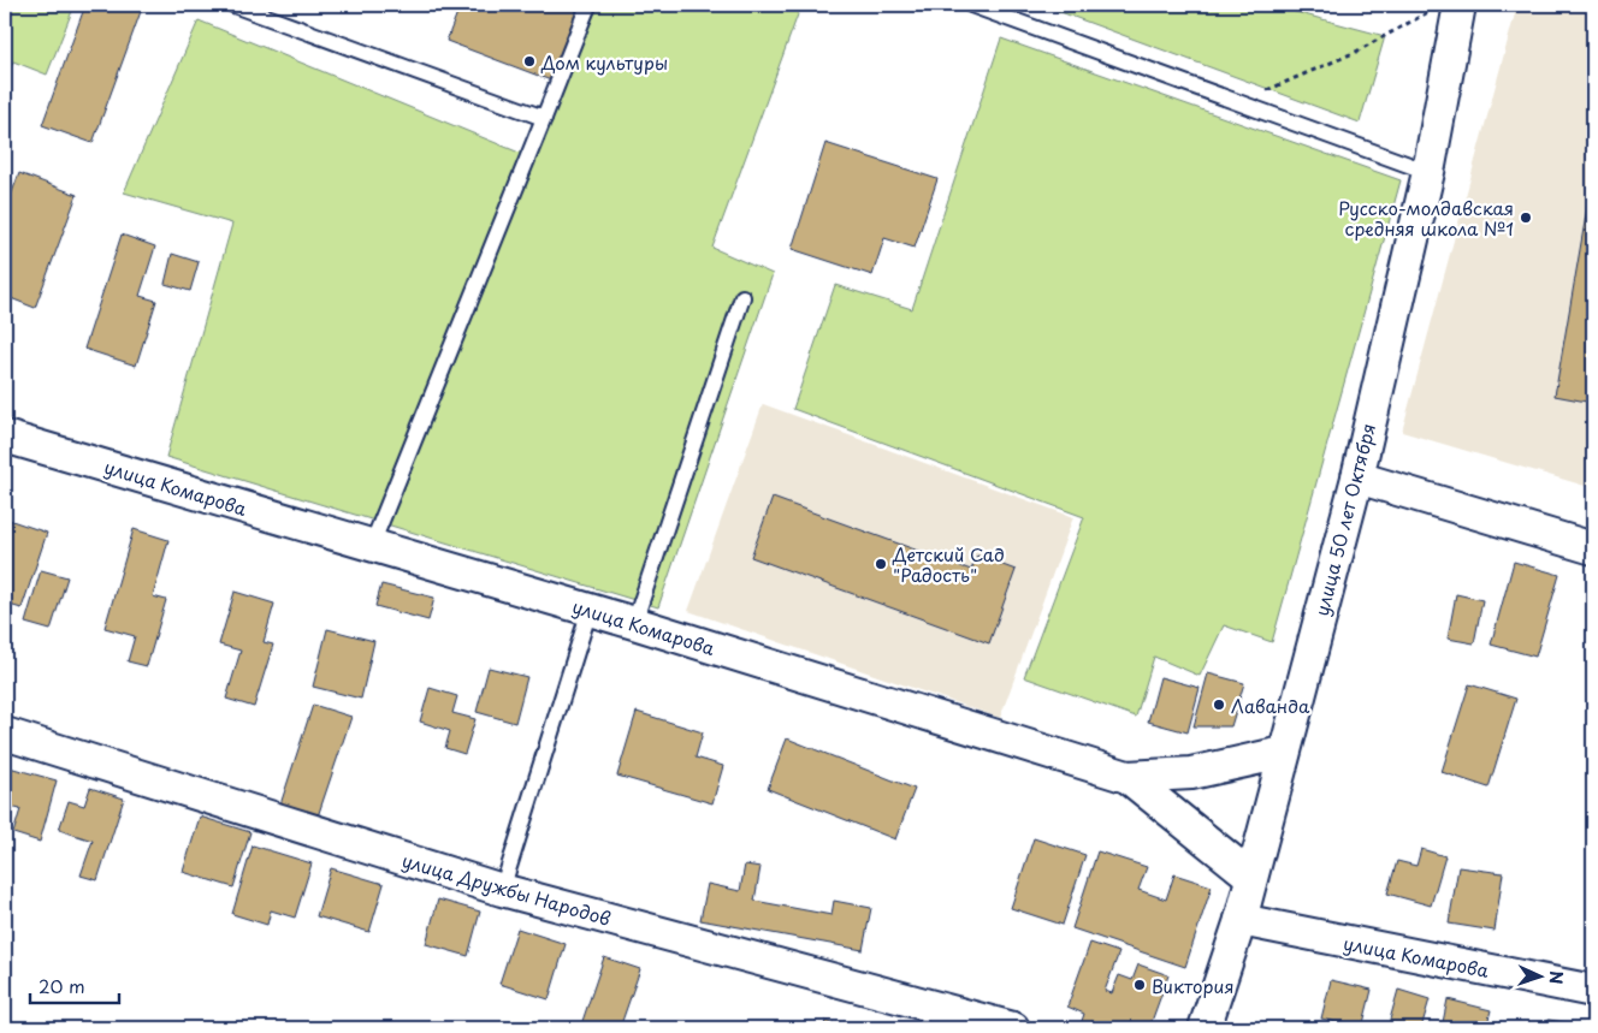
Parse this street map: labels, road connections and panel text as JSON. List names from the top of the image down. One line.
{"streets":{"street":["улица Комарова","улица 50 лет Октября","улица Дружбы Народов"]},"crossings":[["улица Комарова","улица 50 лет Октября"]],"places":["Дом культуры","Русско-молдавская средняя школа №1","Детский Сад \"Радость\"","Лаванда","Виктория"],"scale_bar":"20 m","north":"right"}
